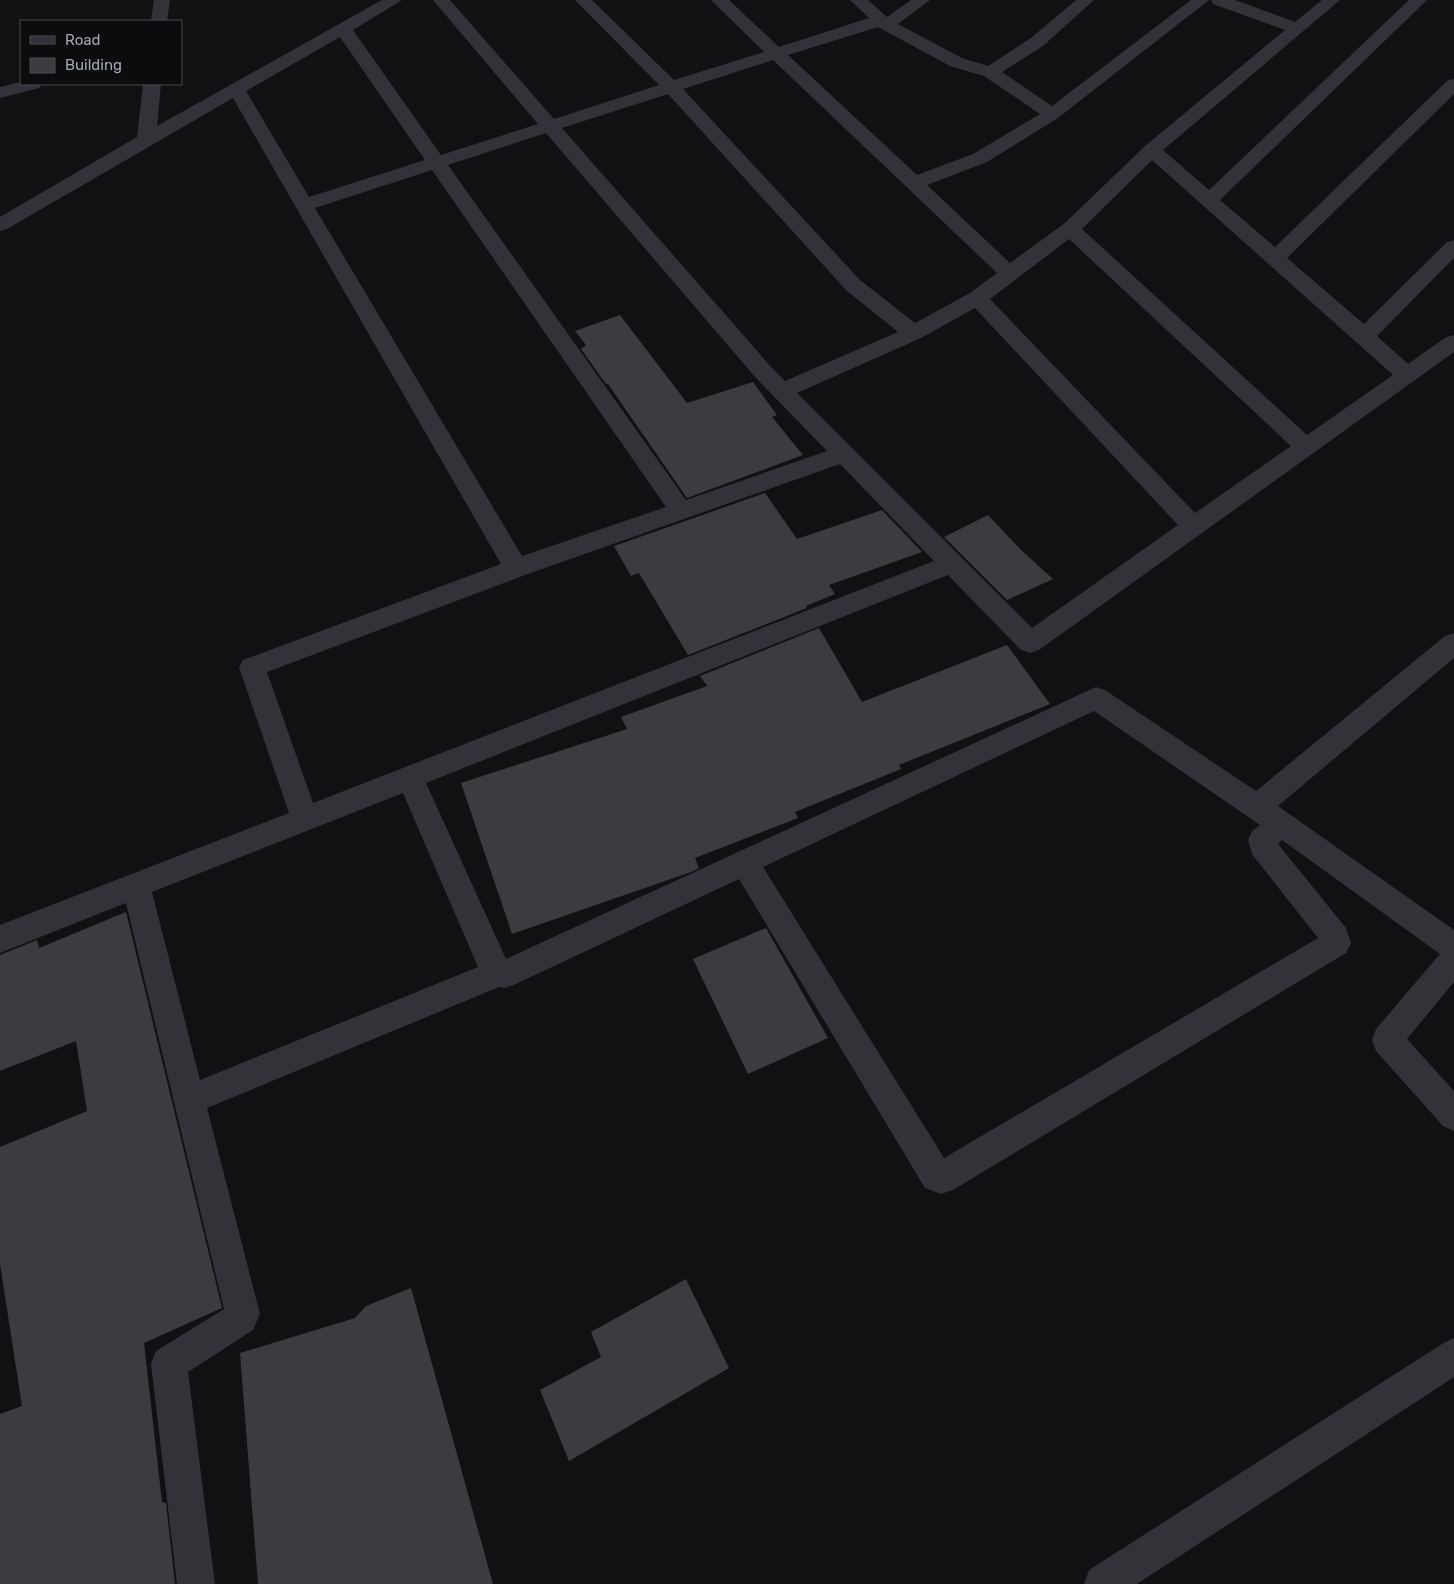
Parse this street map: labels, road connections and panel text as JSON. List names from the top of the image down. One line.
{"legend":["Road","Building"]}
